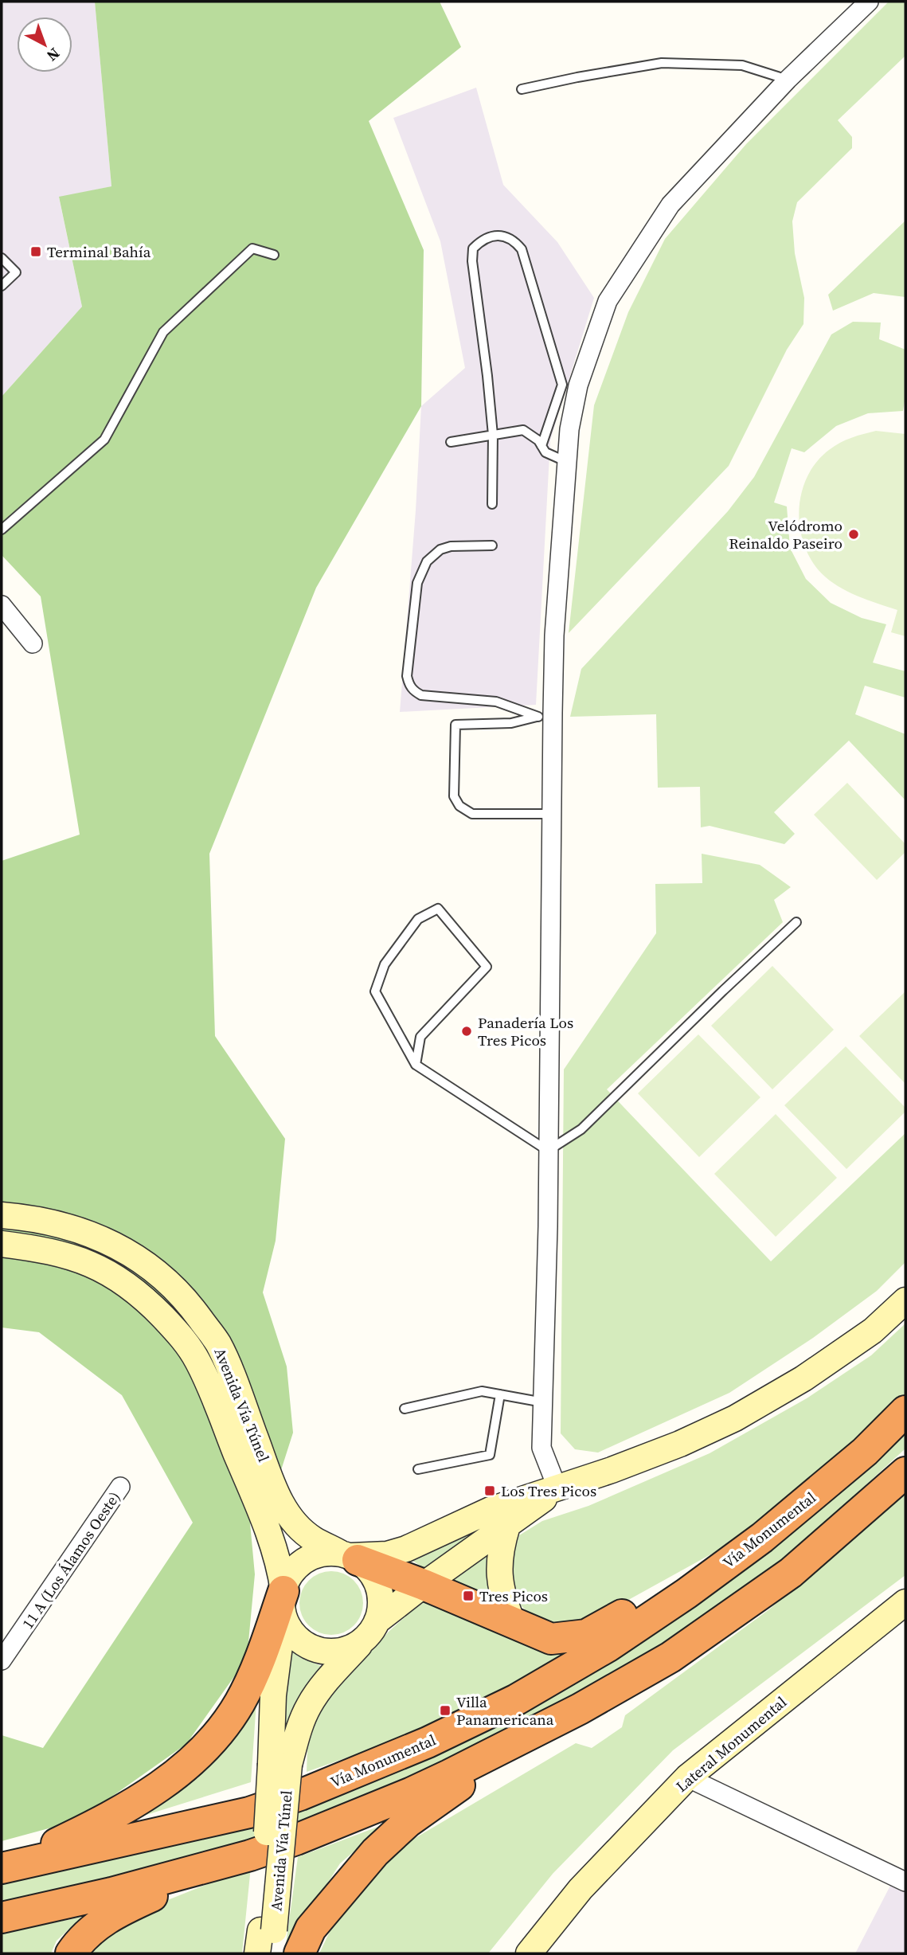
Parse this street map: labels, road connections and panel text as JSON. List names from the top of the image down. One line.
{"streets":{"highway":["Vía Monumental"],"main road":["Avenida Vía Túnel","Lateral Monumental"],"street":["11 A (Los Álamos Oeste)"]},"places":{"transit":["Terminal Bahía","Los Tres Picos","Tres Picos","Villa Panamericana"],"other":["Velódromo Reinaldo Paseiro","Panadería Los Tres Picos"]},"north":"bottom right"}
